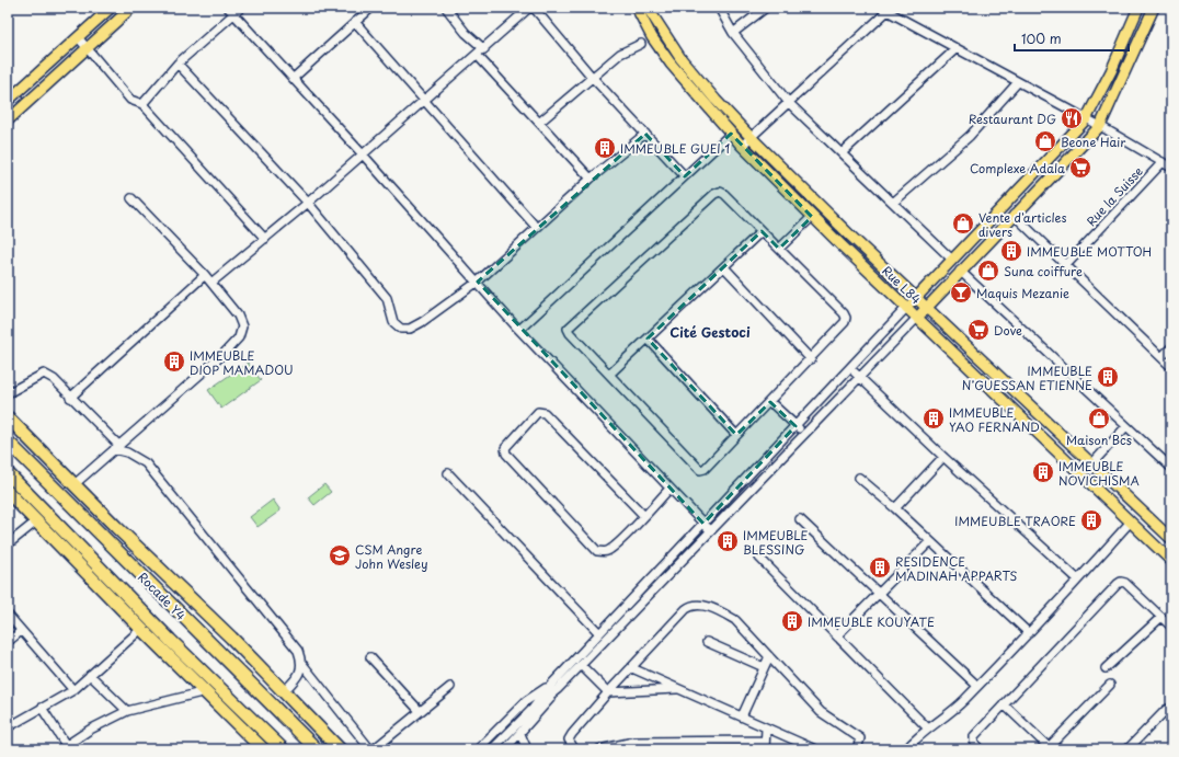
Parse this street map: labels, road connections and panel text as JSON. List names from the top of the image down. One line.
{"streets":{"highway":["Rocade Y4"],"main road":["Rue L84"],"street":["Rue la Suisse"]},"districts":["Cité Gestoci"],"places":{"restaurant":["Restaurant DG"],"shop":["Beone Hair","Vente d'articles divers","Suna coiffure","Maison Bcs"],"building":["IMMEUBLE GUEI 1","IMMEUBLE MOTTOH","IMMEUBLE DIOP MAMADOU","IMMEUBLE N'GUESSAN ETIENNE","IMMEUBLE YAO FERNAND","IMMEUBLE NOVICHISMA","IMMEUBLE TRAORE","IMMEUBLE BLESSING","RESIDENCE MADINAH APPARTS","IMMEUBLE KOUYATE"],"supermarket":["Complexe Adala","Dove"],"bar":["Maquis Mezanie"],"school or university":["CSM Angre John Wesley"]},"scale_bar":"100 m"}
